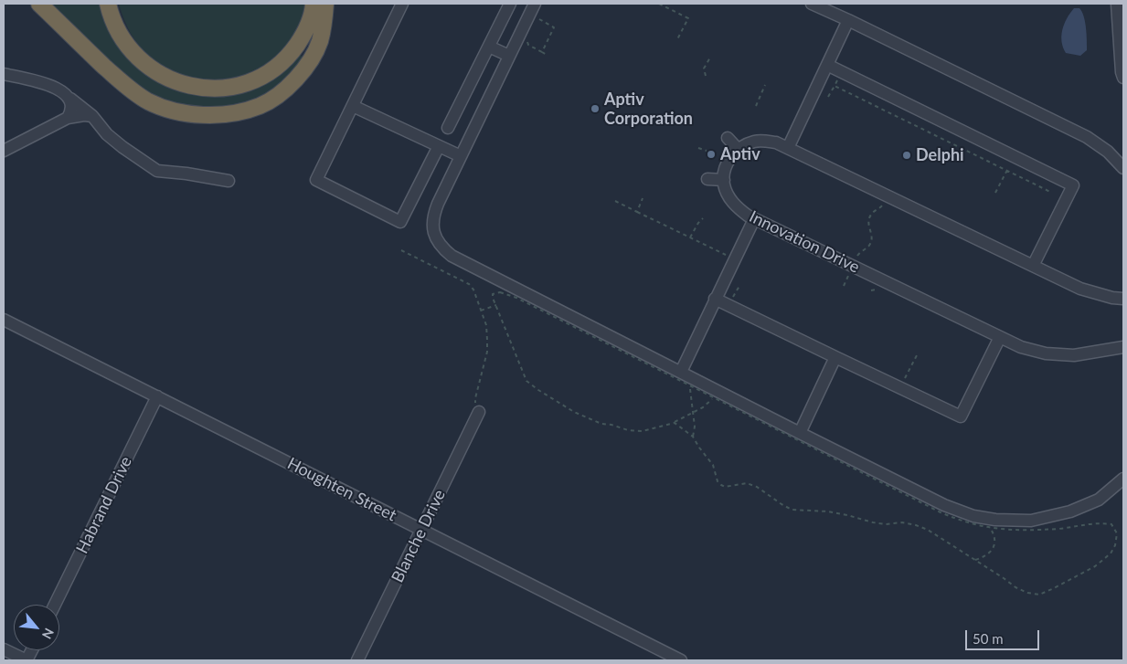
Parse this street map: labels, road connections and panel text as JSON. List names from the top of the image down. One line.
{"streets":{"street":["Innovation Drive","Houghten Street","Habrand Drive","Blanche Drive"]},"crossings":[["Houghten Street","Habrand Drive"],["Houghten Street","Blanche Drive"]],"places":["Aptiv Corporation","Aptiv","Delphi"],"scale_bar":"50 m","north":"bottom right"}
